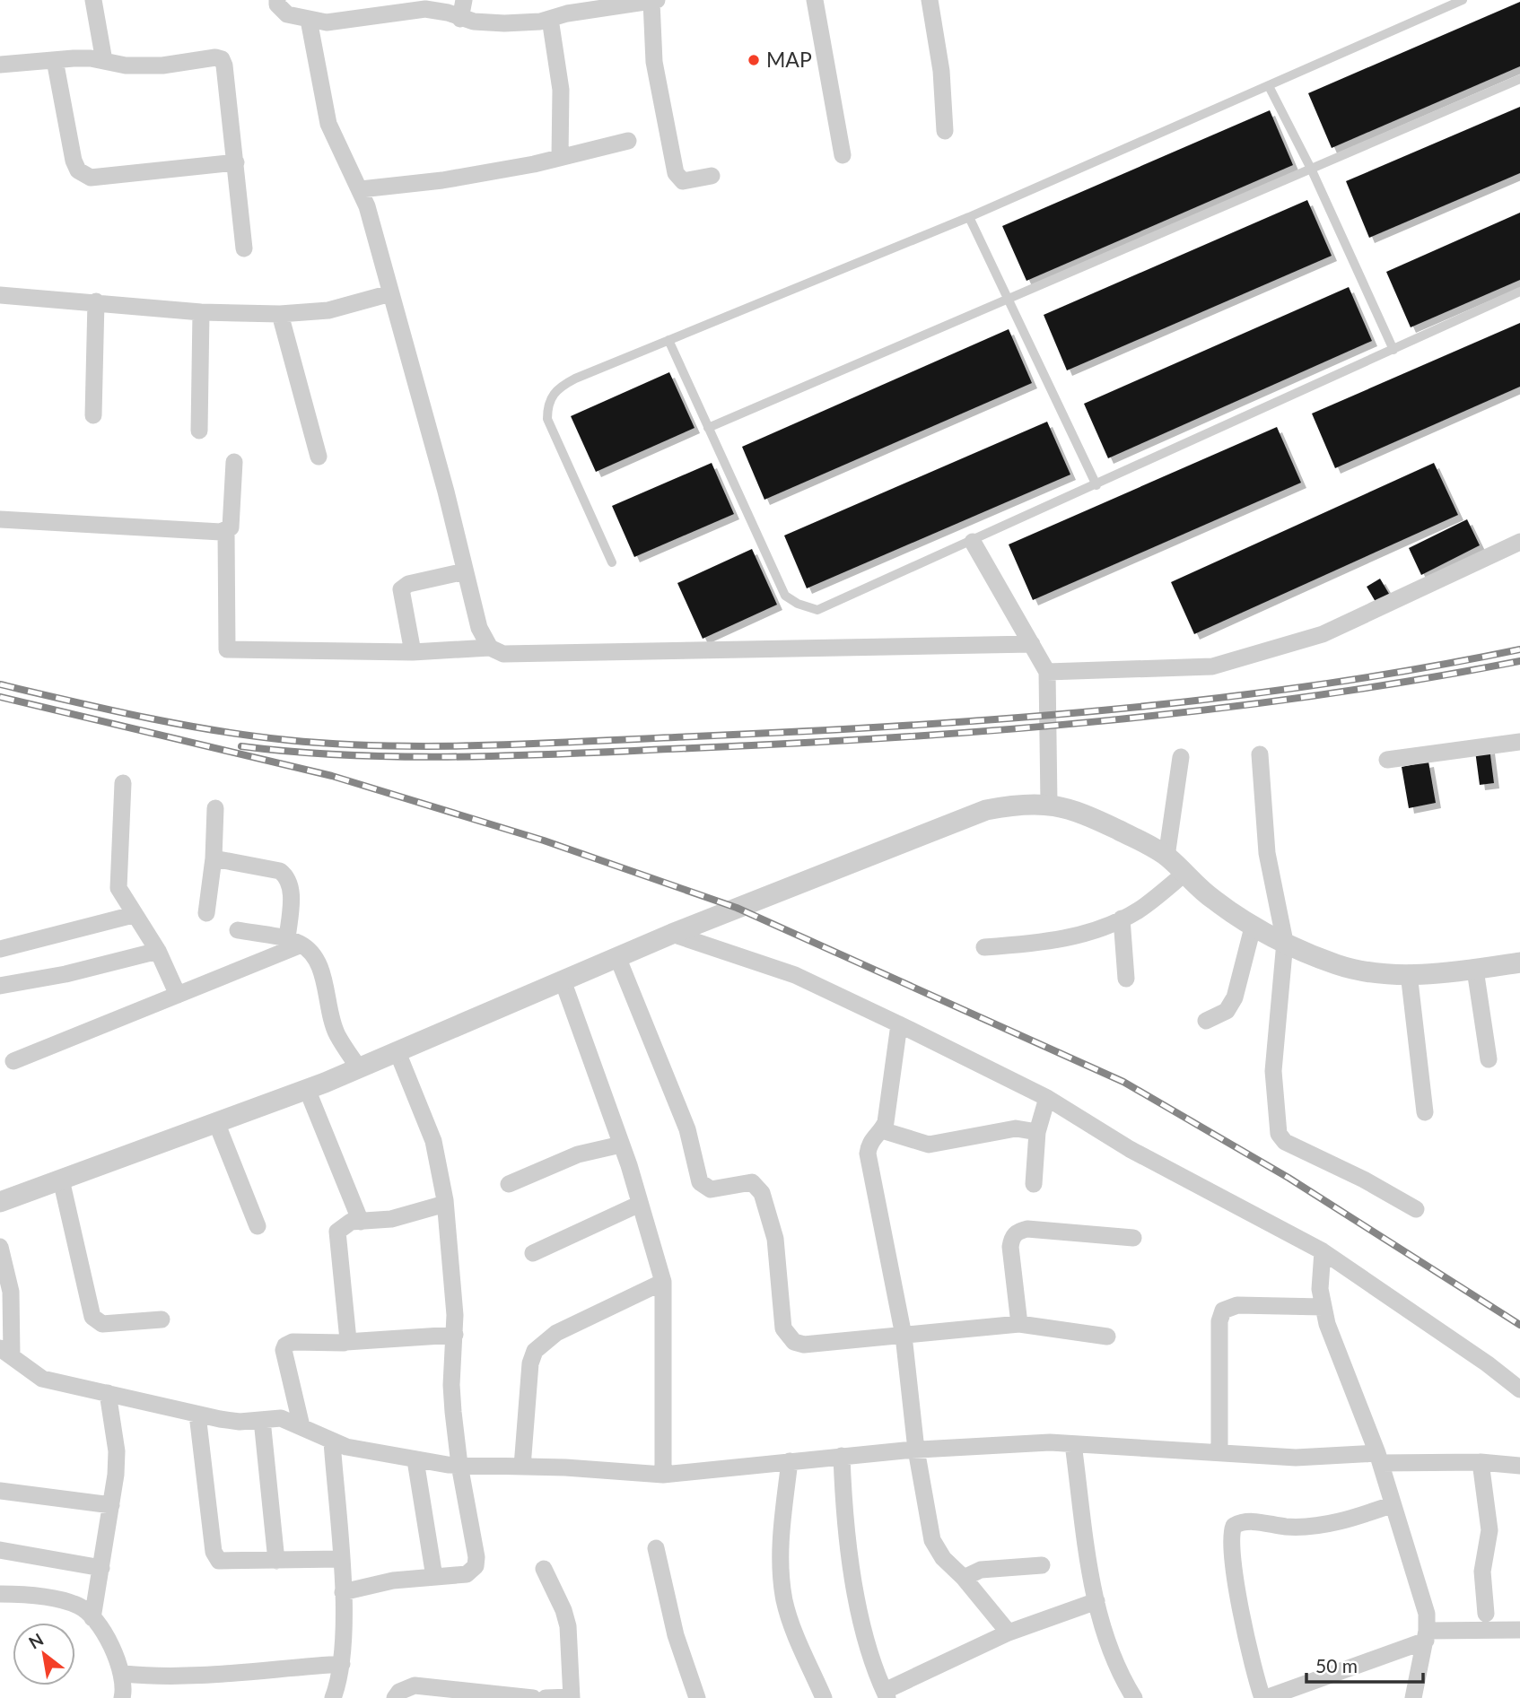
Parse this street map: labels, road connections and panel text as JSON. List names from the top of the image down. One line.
{"places":["MAP"],"scale_bar":"50 m","north":"top left"}
